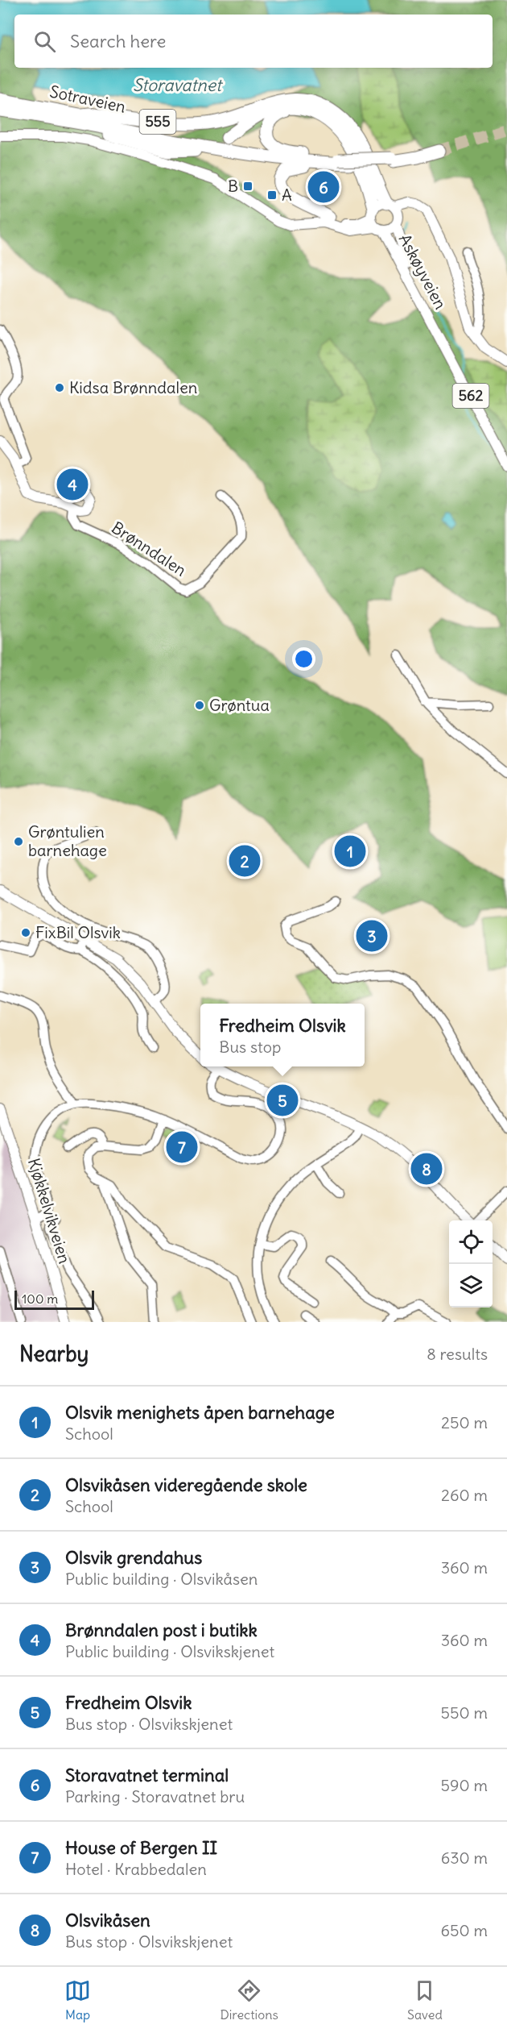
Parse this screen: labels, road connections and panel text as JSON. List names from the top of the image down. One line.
{"streets":{"highway":["Sotraveien","555"],"main road":["Askøyveien","562","Kjøkkelvikveien"],"street":["Brønndalen"]},"crossings":[["Sotraveien","555"],["555","Askøyveien"]],"water":["Storavatnet"],"places":{"transit":["B","A"],"other":["Kidsa Brønndalen","Grøntua","Grøntulien barnehage","FixBil Olsvik"]},"scale_bar":"100 m","page":{"search":"Search here","pins":["6","4","1","2","3","5","7","8"],"popup":["Fredheim Olsvik","Bus stop"],"scale":"100 m","heading":["Nearby","8 results"],"list":[{"mark":"1","name":"Olsvik menighets åpen barnehage","note":"School","value":"250 m"},{"mark":"2","name":"Olsvikåsen videregående skole","note":"School","value":"260 m"},{"mark":"3","name":"Olsvik grendahus","note":"Public building · Olsvikåsen","value":"360 m"},{"mark":"4","name":"Brønndalen post i butikk","note":"Public building · Olsvikskjenet","value":"360 m"},{"mark":"5","name":"Fredheim Olsvik","note":"Bus stop · Olsvikskjenet","value":"550 m"},{"mark":"6","name":"Storavatnet terminal","note":"Parking · Storavatnet bru","value":"590 m"},{"mark":"7","name":"House of Bergen II","note":"Hotel · Krabbedalen","value":"630 m"},{"mark":"8","name":"Olsvikåsen","note":"Bus stop · Olsvikskjenet","value":"650 m"}],"nav":["Map","Directions","Saved"]}}
